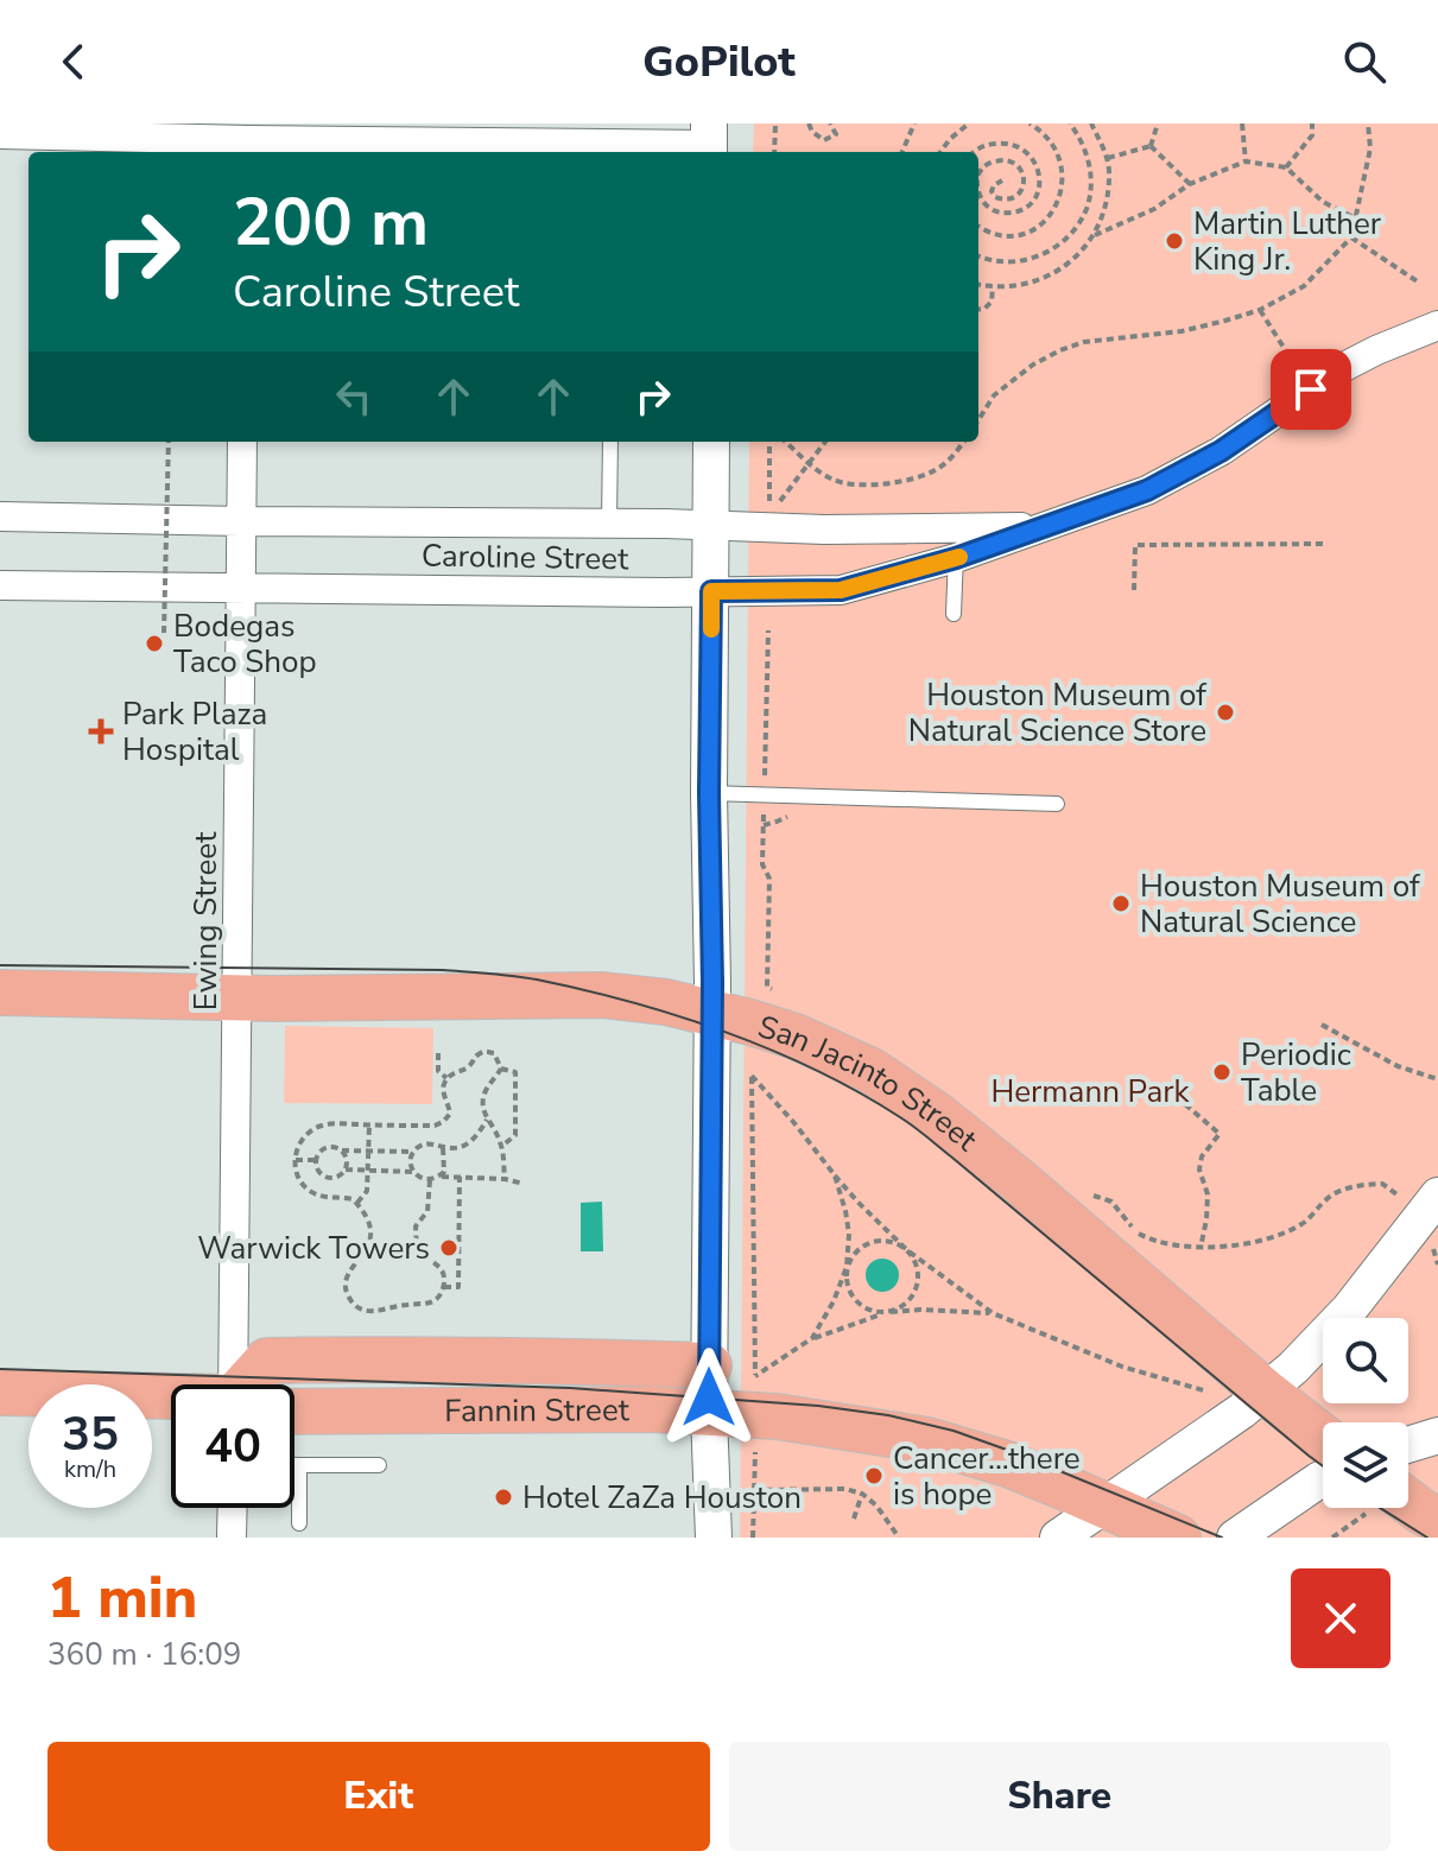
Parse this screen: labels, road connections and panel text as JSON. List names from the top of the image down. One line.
{"streets":{"main road":["San Jacinto Street","Fannin Street"],"street":["Caroline Street","Ewing Street"]},"crossings":[["Caroline Street","Ewing Street"],["Ewing Street","San Jacinto Street"]],"parks":["Hermann Park"],"places":{"other":["Martin Luther King Jr.","Bodegas Taco Shop","Houston Museum of Natural Science Store","Houston Museum of Natural Science","Periodic Table","Warwick Towers","Cancer...there is hope","Hotel ZaZa Houston"],"health":["Park Plaza Hospital"]},"page":{"header":"GoPilot","turn":["200 m","Caroline Street"],"speed":"35 km/h","limit":"40","heading":["1 min","360 m · 16:09"],"buttons":["Exit","Share"]}}
